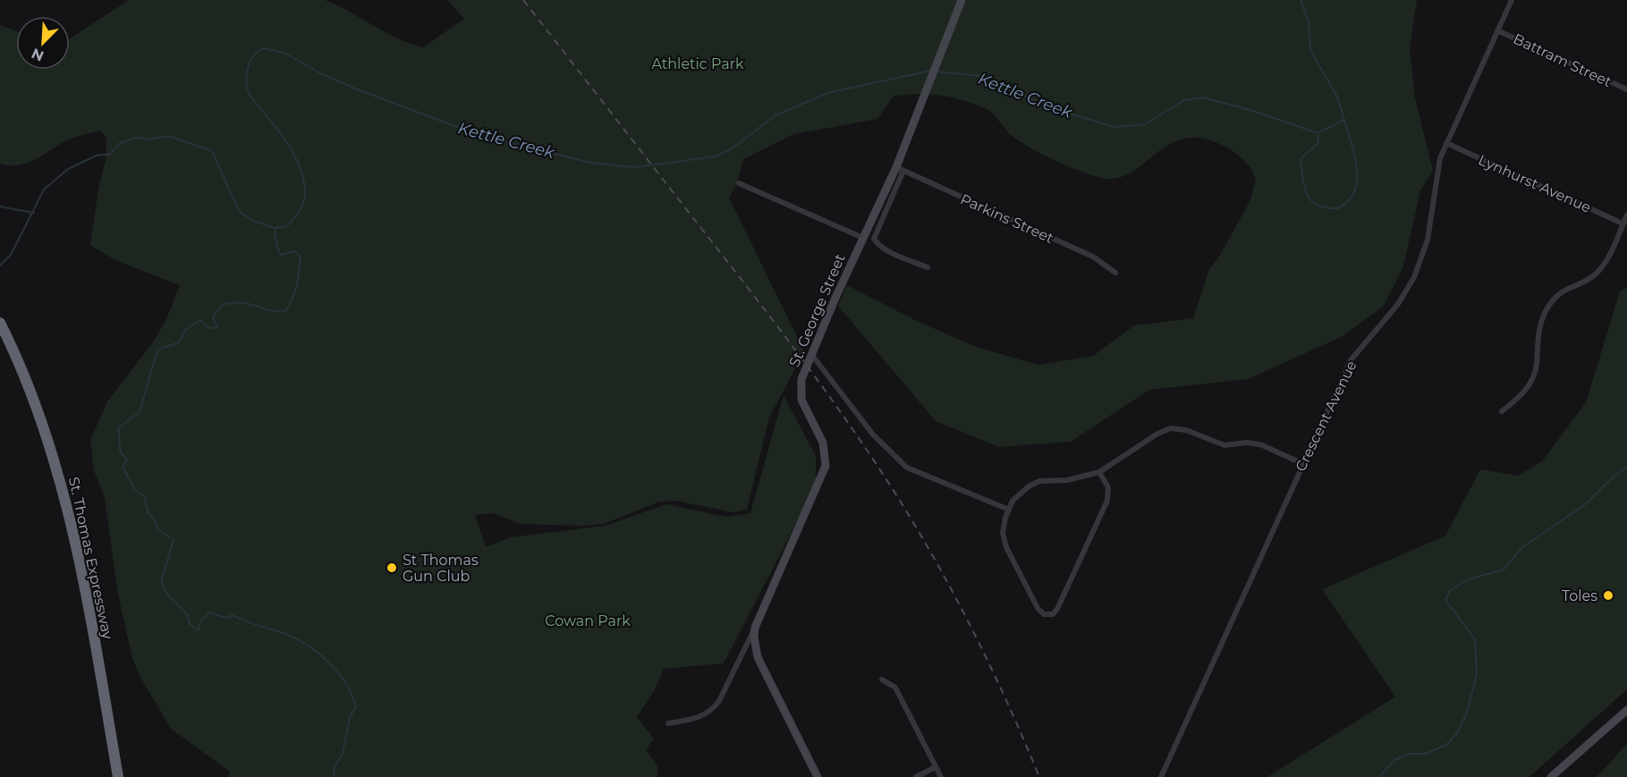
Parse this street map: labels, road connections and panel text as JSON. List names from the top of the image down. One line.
{"streets":{"highway":["St. Thomas Expressway"],"street":["Battram Street","Lynhurst Avenue","Parkins Street","St. George Street","Crescent Avenue"]},"crossings":[["Battram Street","Crescent Avenue"],["Lynhurst Avenue","Crescent Avenue"],["Parkins Street","St. George Street"]],"water":["Kettle Creek"],"parks":["Athletic Park","Cowan Park"],"places":["St Thomas Gun Club","Toles"],"north":"bottom left"}
